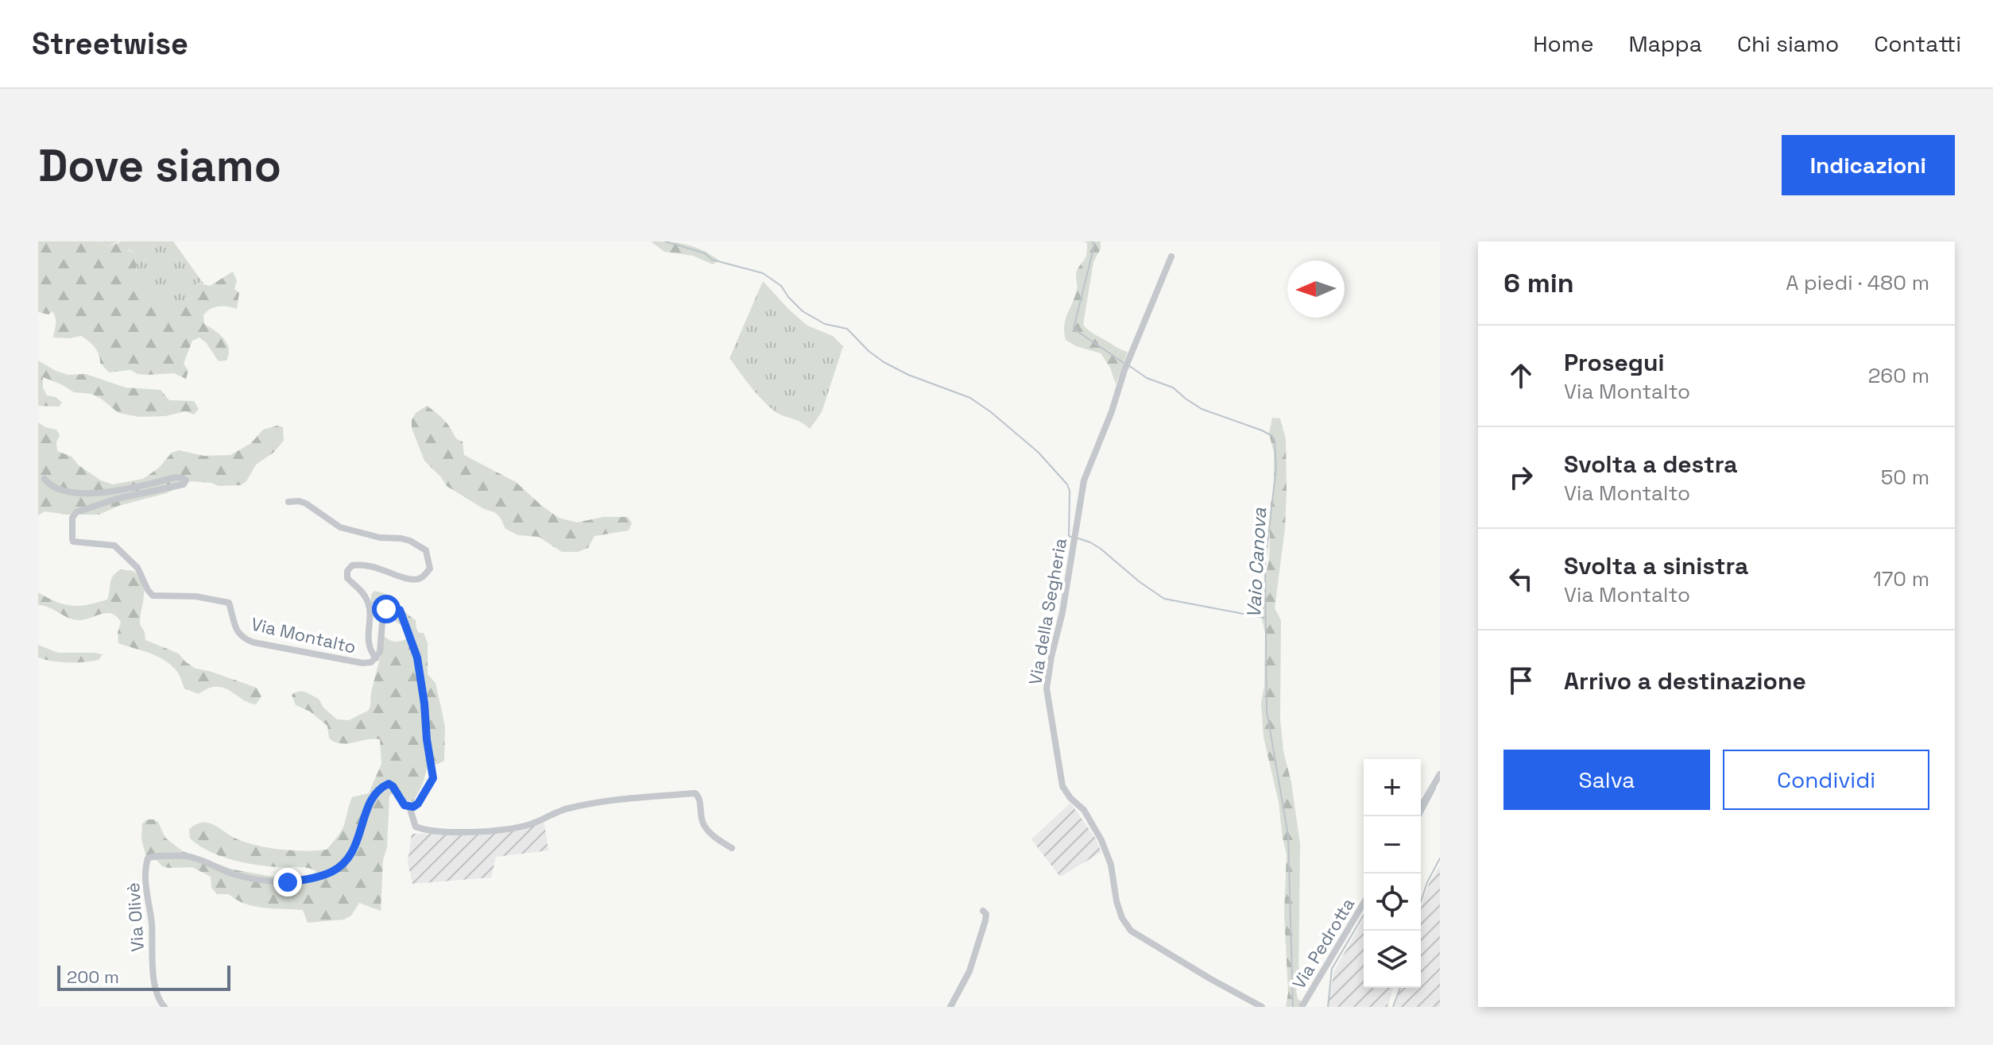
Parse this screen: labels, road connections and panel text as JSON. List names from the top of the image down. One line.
{"streets":{"street":["Via della Segheria","Via Montalto","Via Olivè","Via Pedrotta"]},"crossings":[["Via Montalto","Via Olivè"]],"water":["Vaio Canova"],"scale_bar":"200 m","north":"left","page":{"header":"Streetwise","nav":["Home","Mappa","Chi siamo","Contatti"],"buttons":["Indicazioni",["Salva","Condividi"]],"title":"Dove siamo","heading":["6 min","A piedi · 480 m"],"list":[["Prosegui","Via Montalto","260 m"],["Svolta a destra","Via Montalto","50 m"],["Svolta a sinistra","Via Montalto","170 m"],"Arrivo a destinazione"],"map_buttons":["+","−"],"scale":"200 m"}}
